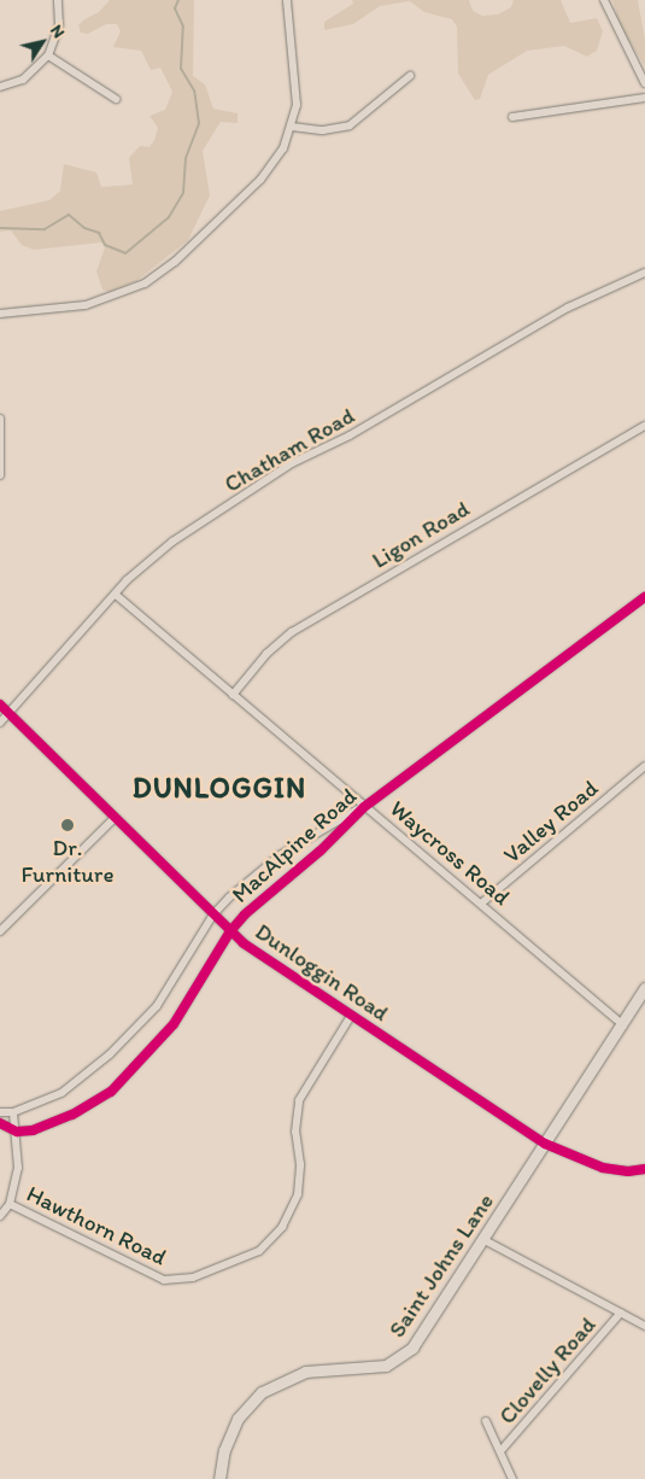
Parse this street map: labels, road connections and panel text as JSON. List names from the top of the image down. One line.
{"streets":{"street":["Chatham Road","Ligon Road","Valley Road","MacAlpine Road","Waycross Road","Dunloggin Road","Hawthorn Road","Saint Johns Lane","Clovelly Road"]},"crossings":[["Chatham Road","Waycross Road"],["Chatham Road","Dunloggin Road"],["Ligon Road","Waycross Road"],["Valley Road","Waycross Road"],["MacAlpine Road","Waycross Road"],["MacAlpine Road","Dunloggin Road"],["Waycross Road","Saint Johns Lane"],["Dunloggin Road","Hawthorn Road"],["Dunloggin Road","Saint Johns Lane"]],"districts":["DUNLOGGIN"],"places":["Dr. Furniture"],"north":"top right"}
